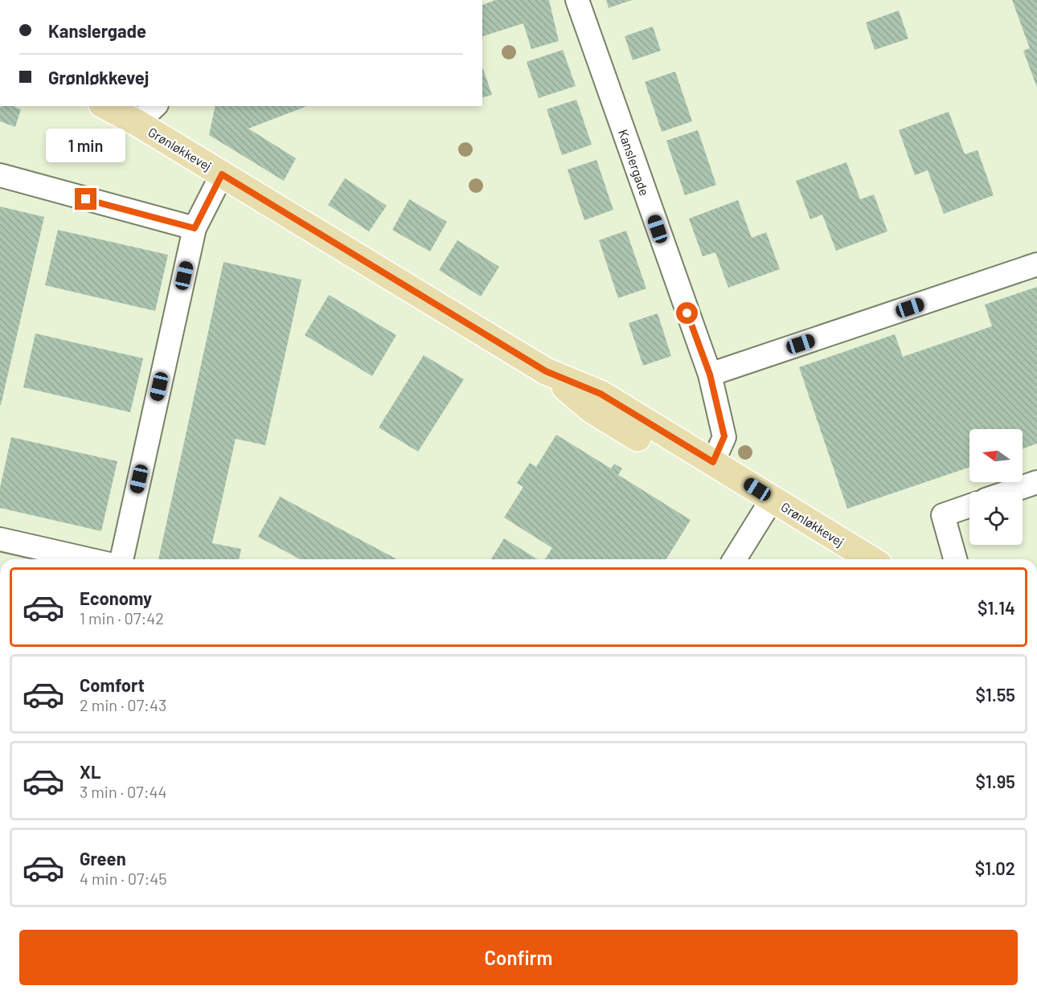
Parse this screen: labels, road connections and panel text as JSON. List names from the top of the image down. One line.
{"streets":{"main road":["Grønløkkevej"],"street":["Kanslergade"]},"crossings":[["Grønløkkevej","Kanslergade"]],"north":"left","page":{"banner":["Kanslergade","Grønløkkevej"],"bubble":"1 min","list":[{"name":"Economy","note":"1 min · 07:42","value":"$1.14"},{"name":"Comfort","note":"2 min · 07:43","value":"$1.55"},{"name":"XL","note":"3 min · 07:44","value":"$1.95"},{"name":"Green","note":"4 min · 07:45","value":"$1.02"}],"buttons":"Confirm"}}
